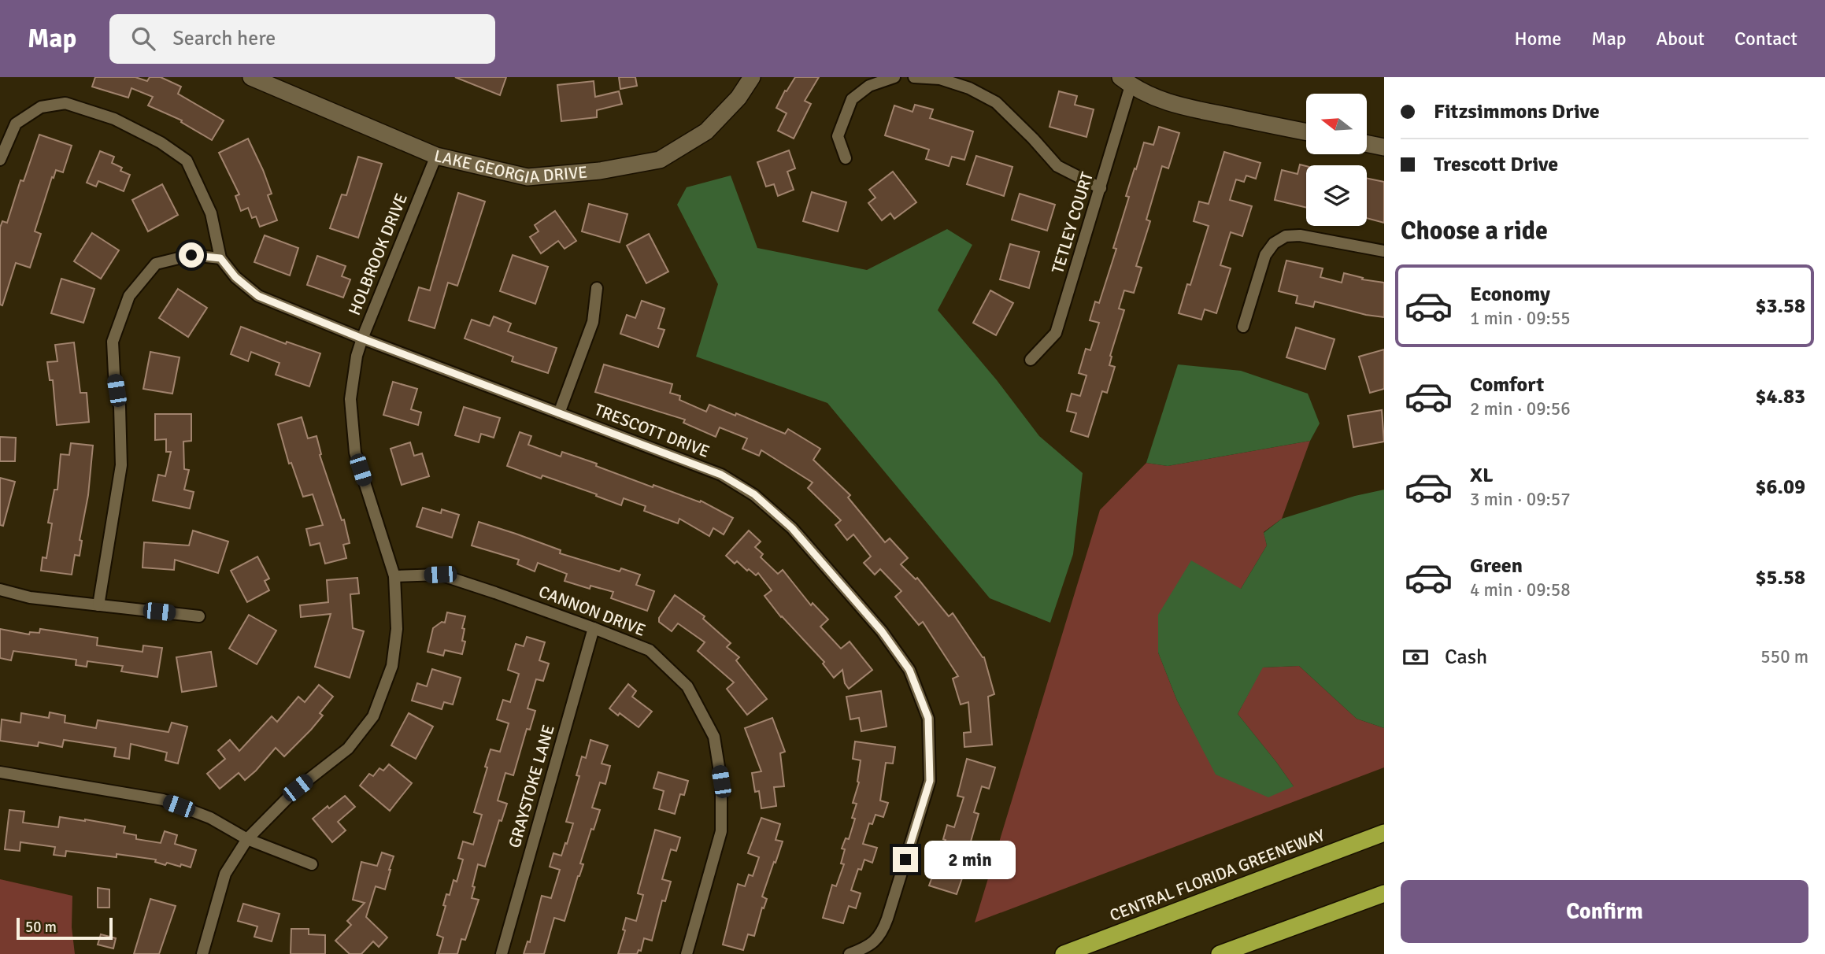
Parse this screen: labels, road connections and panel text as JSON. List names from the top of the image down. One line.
{"streets":{"highway":["CENTRAL FLORIDA GREENEWAY"],"street":["LAKE GEORGIA DRIVE","TETLEY COURT","HOLBROOK DRIVE","TRESCOTT DRIVE","CANNON DRIVE","GRAYSTOKE LANE"]},"crossings":[["LAKE GEORGIA DRIVE","HOLBROOK DRIVE"],["HOLBROOK DRIVE","TRESCOTT DRIVE"],["HOLBROOK DRIVE","CANNON DRIVE"],["CANNON DRIVE","GRAYSTOKE LANE"]],"scale_bar":"50 m","north":"left","page":{"header":"Map","search":"Search here","nav":["Home","Map","About","Contact"],"banner":["Fitzsimmons Drive","Trescott Drive"],"heading":"Choose a ride","list":[{"name":"Economy","note":"1 min · 09:55","value":"$3.58"},{"name":"Comfort","note":"2 min · 09:56","value":"$4.83"},{"name":"XL","note":"3 min · 09:57","value":"$6.09"},{"name":"Green","note":"4 min · 09:58","value":"$5.58"}],"pay":["Cash","550 m"],"bubble":"2 min","buttons":"Confirm","scale":"50 m"}}
